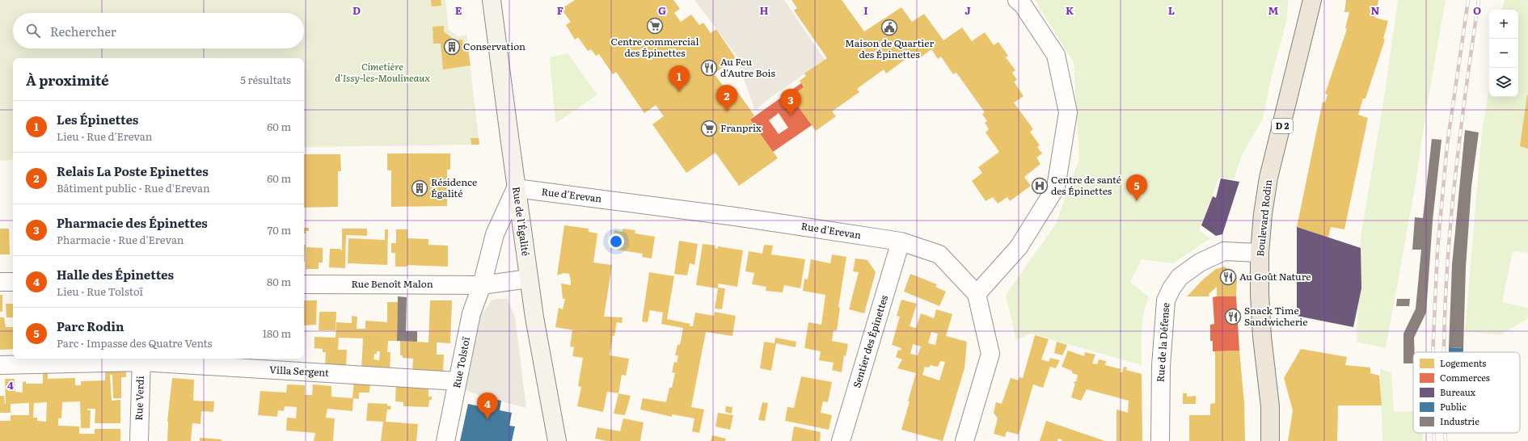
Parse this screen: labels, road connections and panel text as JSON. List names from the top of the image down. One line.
{"streets":{"main road":["D 2","Boulevard Rodin","Rue de l'Égalité"],"street":["Rue d'Erevan","Rue Benoît Malon","Sentier des Épinettes","Rue de la Défense","Rue Tolstoï","Villa Sergent","Rue Verdi"]},"crossings":[["Rue d'Erevan","Rue de l'Égalité"],["Rue d'Erevan","Sentier des Épinettes"],["Rue d'Erevan","Rue Tolstoï"],["Boulevard Rodin","Rue de la Défense"],["Rue de l'Égalité","Rue Benoît Malon"],["Rue de l'Égalité","Rue Tolstoï"],["Rue Benoît Malon","Rue Tolstoï"],["Rue Tolstoï","Villa Sergent"],["Villa Sergent","Rue Verdi"]],"parks":["Cimetière d'Issy-les-Moulineaux"],"places":{"supermarket":["Centre commercial des Épinettes","Franprix"],"public building":["Maison de Quartier des Épinettes"],"building":["Conservation","Résidence Égalité"],"restaurant":["Au Feu d'Autre Bois","Au Goût Nature","Snack Time Sandwicherie"],"hospital":["Centre de santé des Épinettes"]},"legend":["Logements","Commerces","Bureaux","Public","Industrie"],"page":{"map_buttons":["+","−"],"search":"Rechercher","heading":["À proximité","5 résultats"],"pins":["1","2","3","5","4"],"list":[{"mark":"1","name":"Les Épinettes","note":"Lieu · Rue d'Erevan","value":"60 m"},{"mark":"2","name":"Relais La Poste Epinettes","note":"Bâtiment public · Rue d'Erevan","value":"60 m"},{"mark":"3","name":"Pharmacie des Épinettes","note":"Pharmacie · Rue d'Erevan","value":"70 m"},{"mark":"4","name":"Halle des Épinettes","note":"Lieu · Rue Tolstoï","value":"80 m"},{"mark":"5","name":"Parc Rodin","note":"Parc · Impasse des Quatre Vents","value":"180 m"}]},"grid":{"columns":["D","E","F","G","H","I","J","K","L","M","N","O"],"rows":["4"]}}
